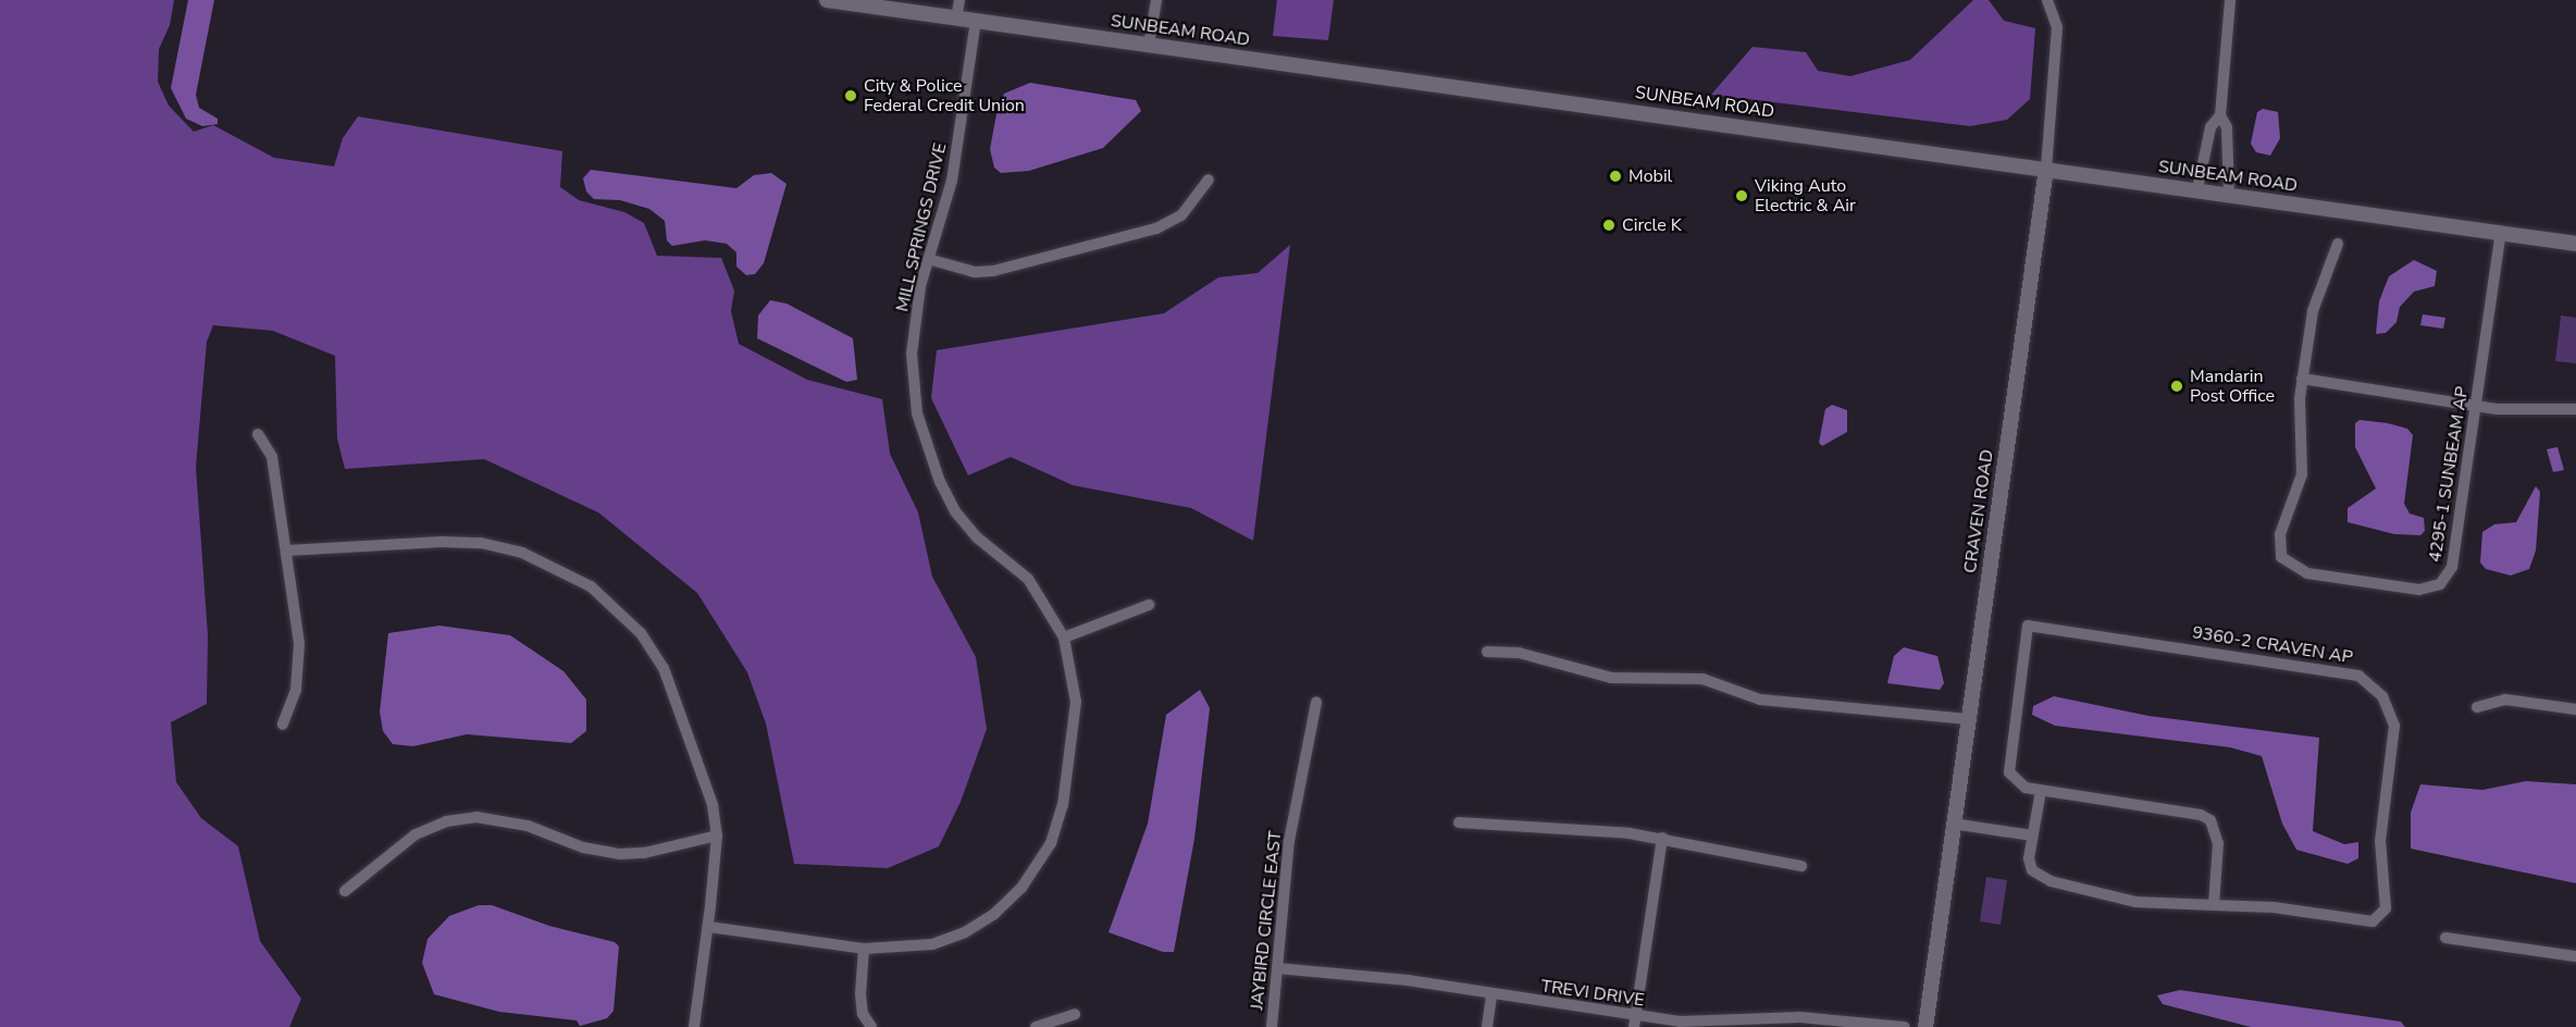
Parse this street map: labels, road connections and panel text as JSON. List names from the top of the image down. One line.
{"streets":{"street":["SUNBEAM ROAD","MILL SPRINGS DRIVE","4295-1 SUNBEAM AP","CRAVEN ROAD","9360-2 CRAVEN AP","JAYBIRD CIRCLE EAST","TREVI DRIVE"]},"crossings":[["SUNBEAM ROAD","MILL SPRINGS DRIVE"],["SUNBEAM ROAD","4295-1 SUNBEAM AP"],["SUNBEAM ROAD","CRAVEN ROAD"],["JAYBIRD CIRCLE EAST","TREVI DRIVE"]],"places":["City & Police Federal Credit Union","Mobil","Viking Auto Electric & Air","Circle K","Mandarin Post Office"]}
